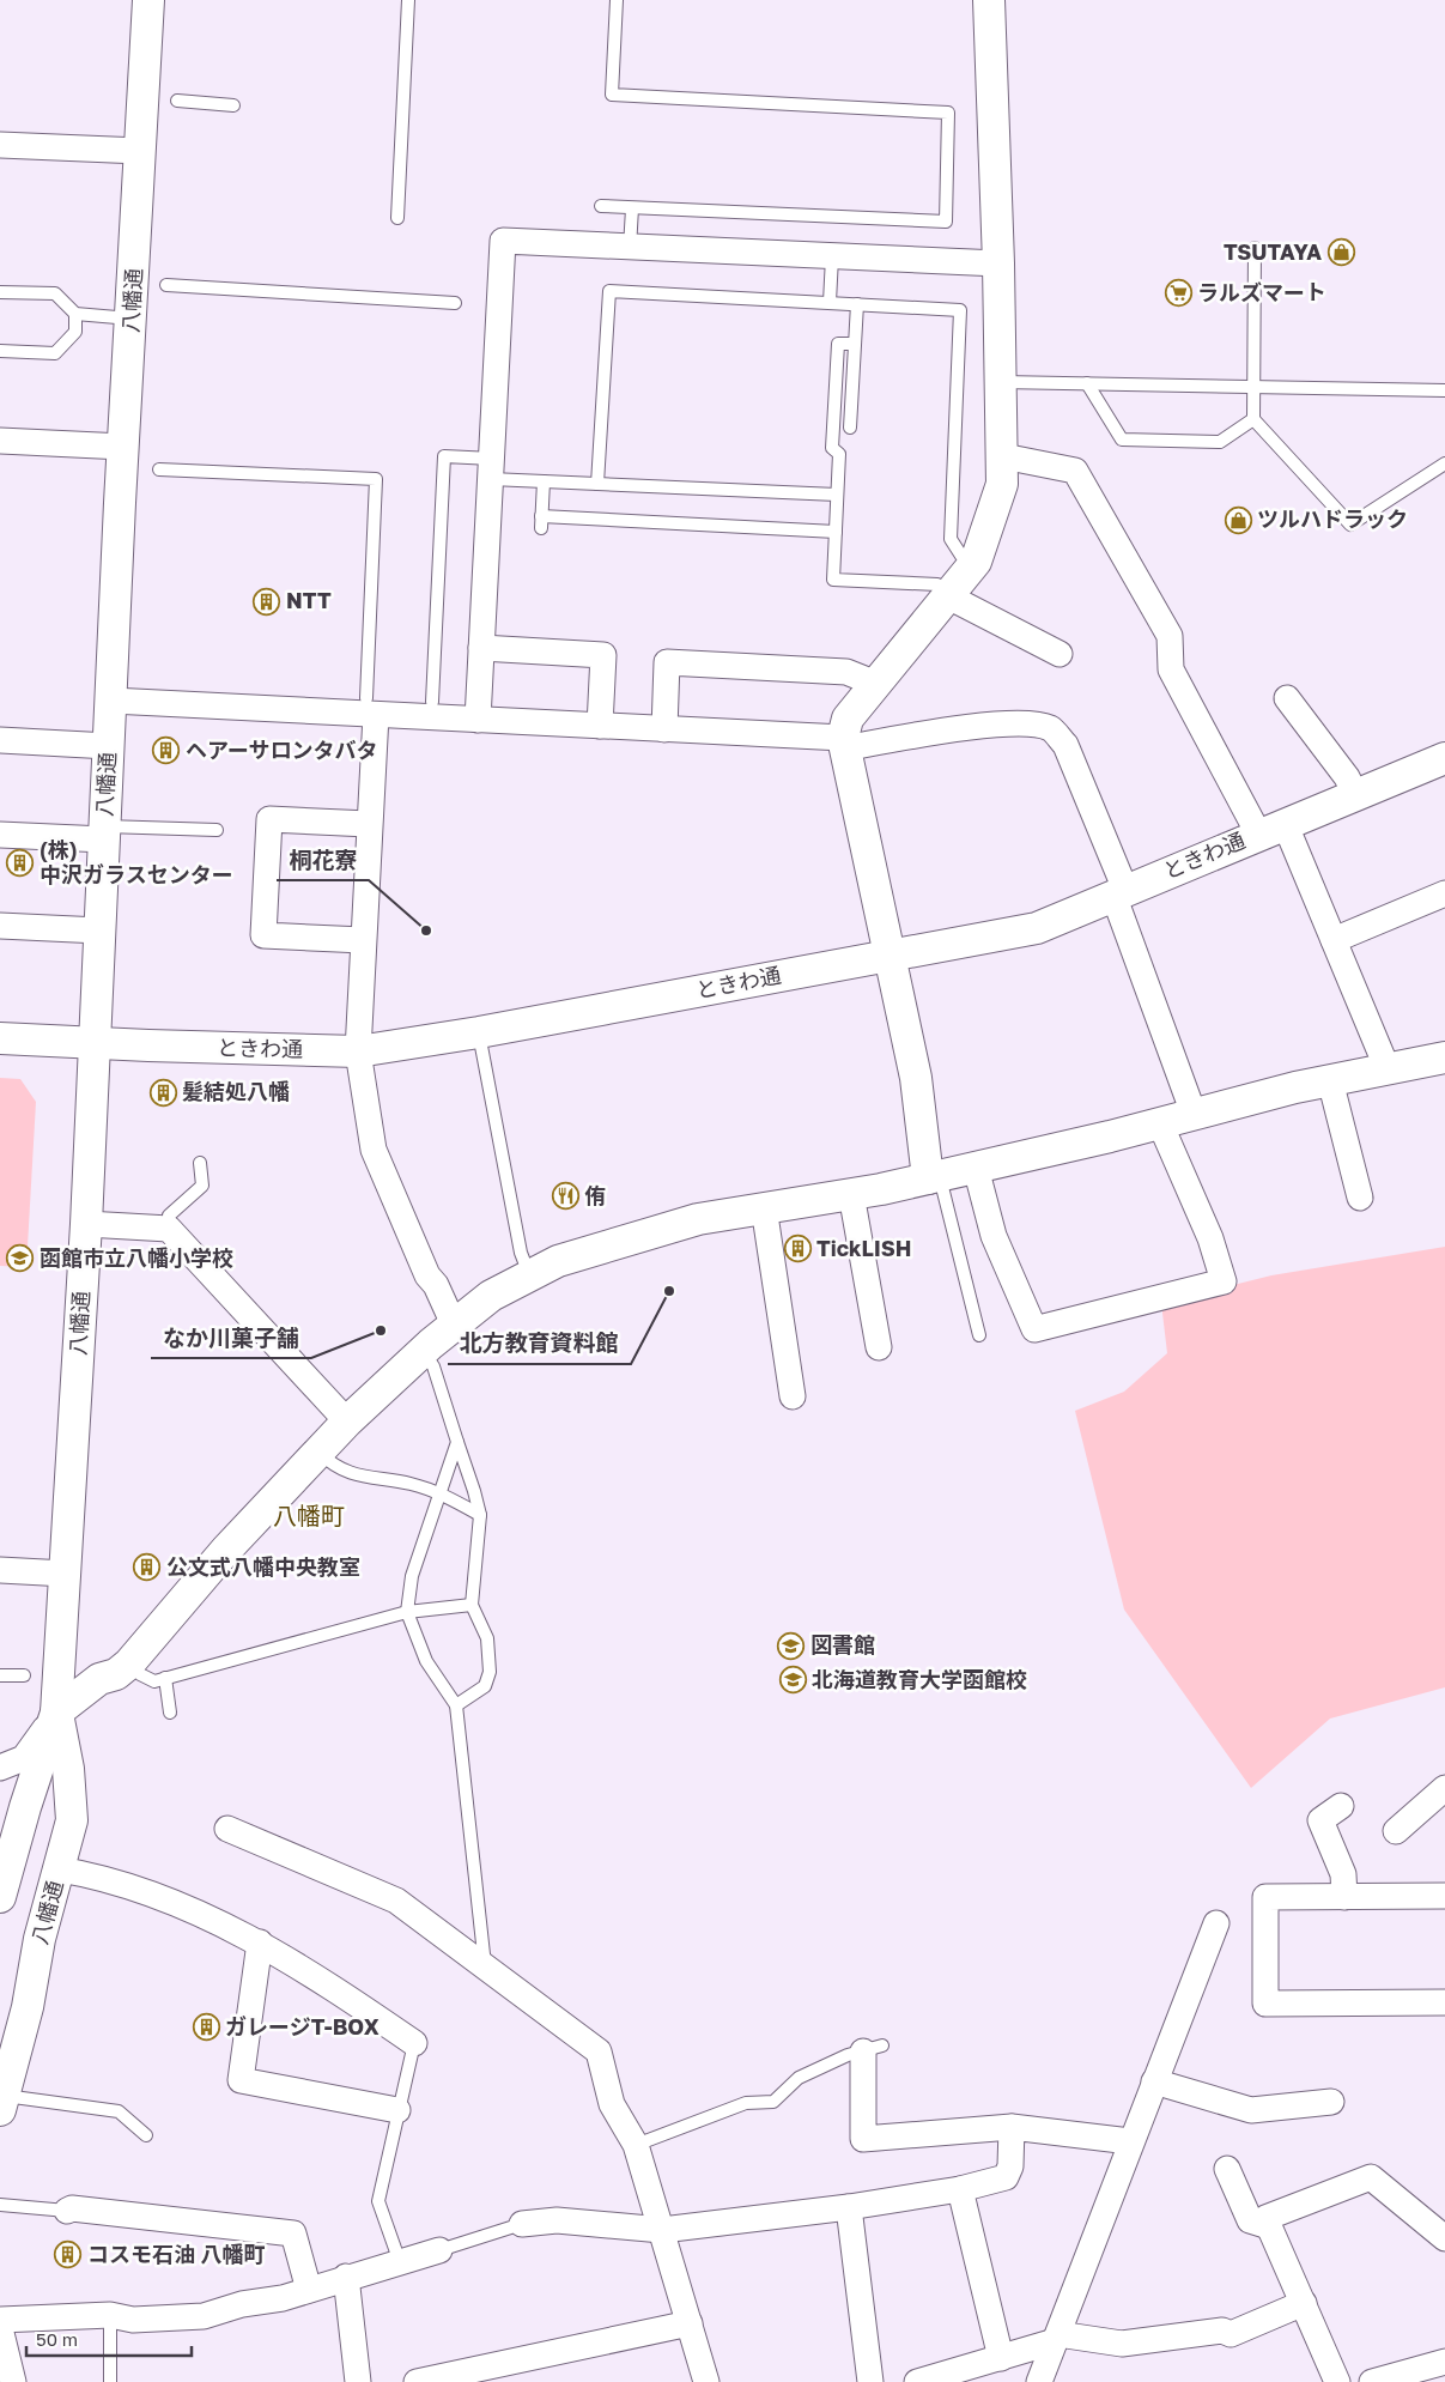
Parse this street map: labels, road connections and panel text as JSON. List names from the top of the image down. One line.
{"streets":{"street":["八幡通","ときわ通"]},"crossings":[["八幡通","ときわ通"]],"districts":["八幡町"],"places":{"shop":["TSUTAYA","ツルハドラック"],"supermarket":["ラルズマート"],"building":["NTT","ヘアーサロンタバタ","(株) 中沢ガラスセンター","髪結処八幡","TickLISH","公文式八幡中央教室","ガレージT-BOX","コスモ石油 八幡町"],"other":["桐花寮","北方教育資料館","なか川菓子舗"],"restaurant":["侑"],"school or university":["函館市立八幡小学校","図書館","北海道教育大学函館校"]},"scale_bar":"50 m"}
